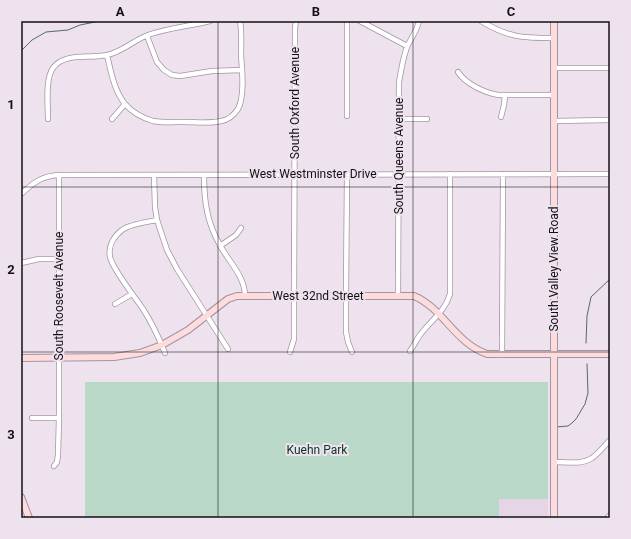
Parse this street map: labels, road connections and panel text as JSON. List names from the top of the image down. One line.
{"streets":{"street":["South Oxford Avenue","South Queens Avenue","West Westminster Drive","South Valley View Road","South Roosevelt Avenue","West 32nd Street"]},"crossings":[["South Oxford Avenue","West Westminster Drive"],["South Oxford Avenue","West 32nd Street"],["South Queens Avenue","West Westminster Drive"],["South Queens Avenue","West 32nd Street"],["West Westminster Drive","South Valley View Road"],["West Westminster Drive","South Roosevelt Avenue"],["South Valley View Road","West 32nd Street"],["South Roosevelt Avenue","West 32nd Street"]],"parks":["Kuehn Park"],"grid":{"columns":["A","B","C"],"rows":["1","2","3"]}}
